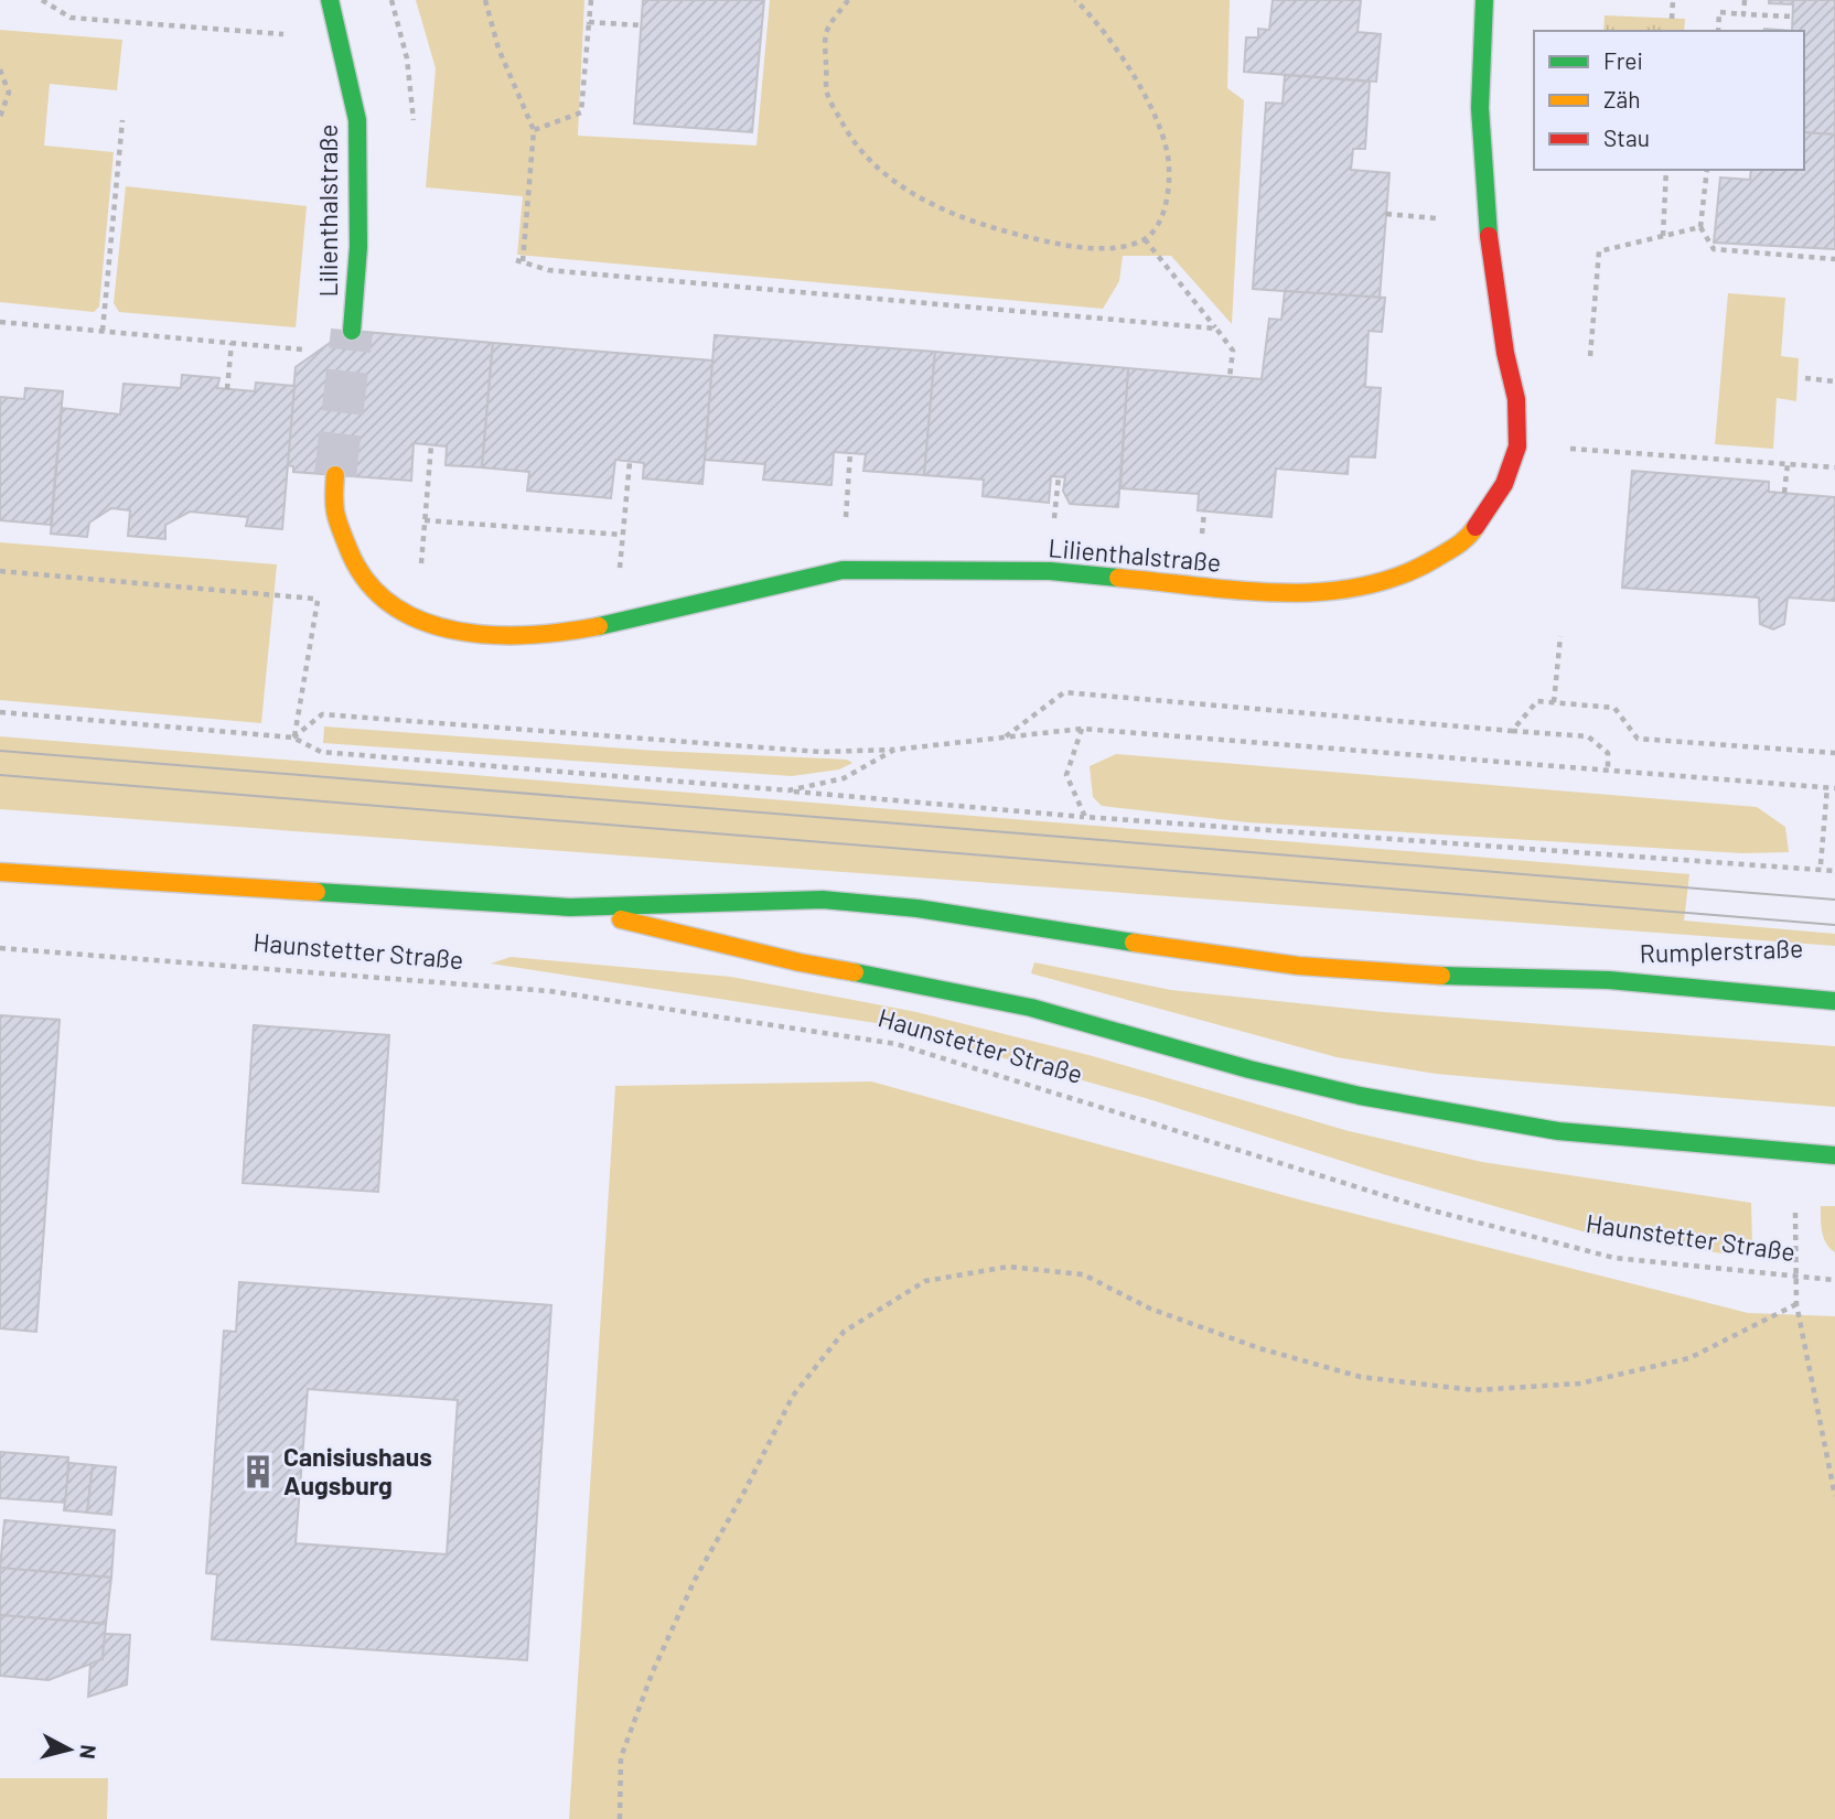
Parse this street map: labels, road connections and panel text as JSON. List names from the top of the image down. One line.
{"streets":{"main road":["Lilienthalstraße","Haunstetter Straße","Rumplerstraße"]},"crossings":[["Haunstetter Straße","Rumplerstraße"]],"places":{"building":["Canisiushaus Augsburg"]},"legend":["Frei","Zäh","Stau"],"north":"right"}
